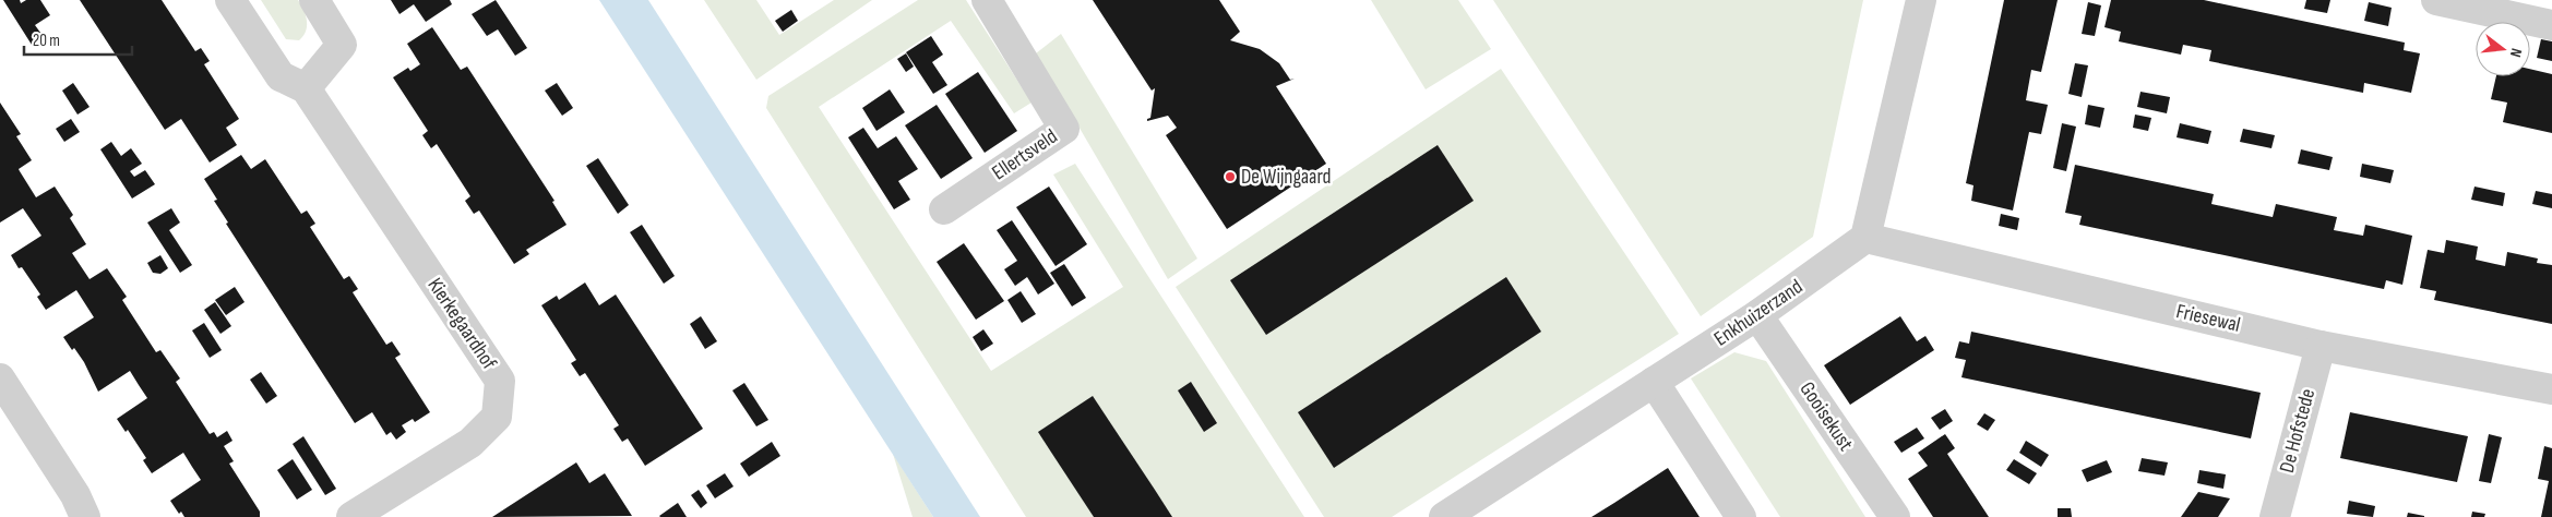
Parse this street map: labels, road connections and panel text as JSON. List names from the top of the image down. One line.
{"streets":{"street":["Ellertsveld","Enkhuizerzand","Friesewal","Kierkegaardhof","Gooisekust","De Hofstede"]},"crossings":[["Enkhuizerzand","Friesewal"],["Enkhuizerzand","Gooisekust"],["Friesewal","De Hofstede"]],"places":["De Wijngaard"],"scale_bar":"20 m","north":"right"}
